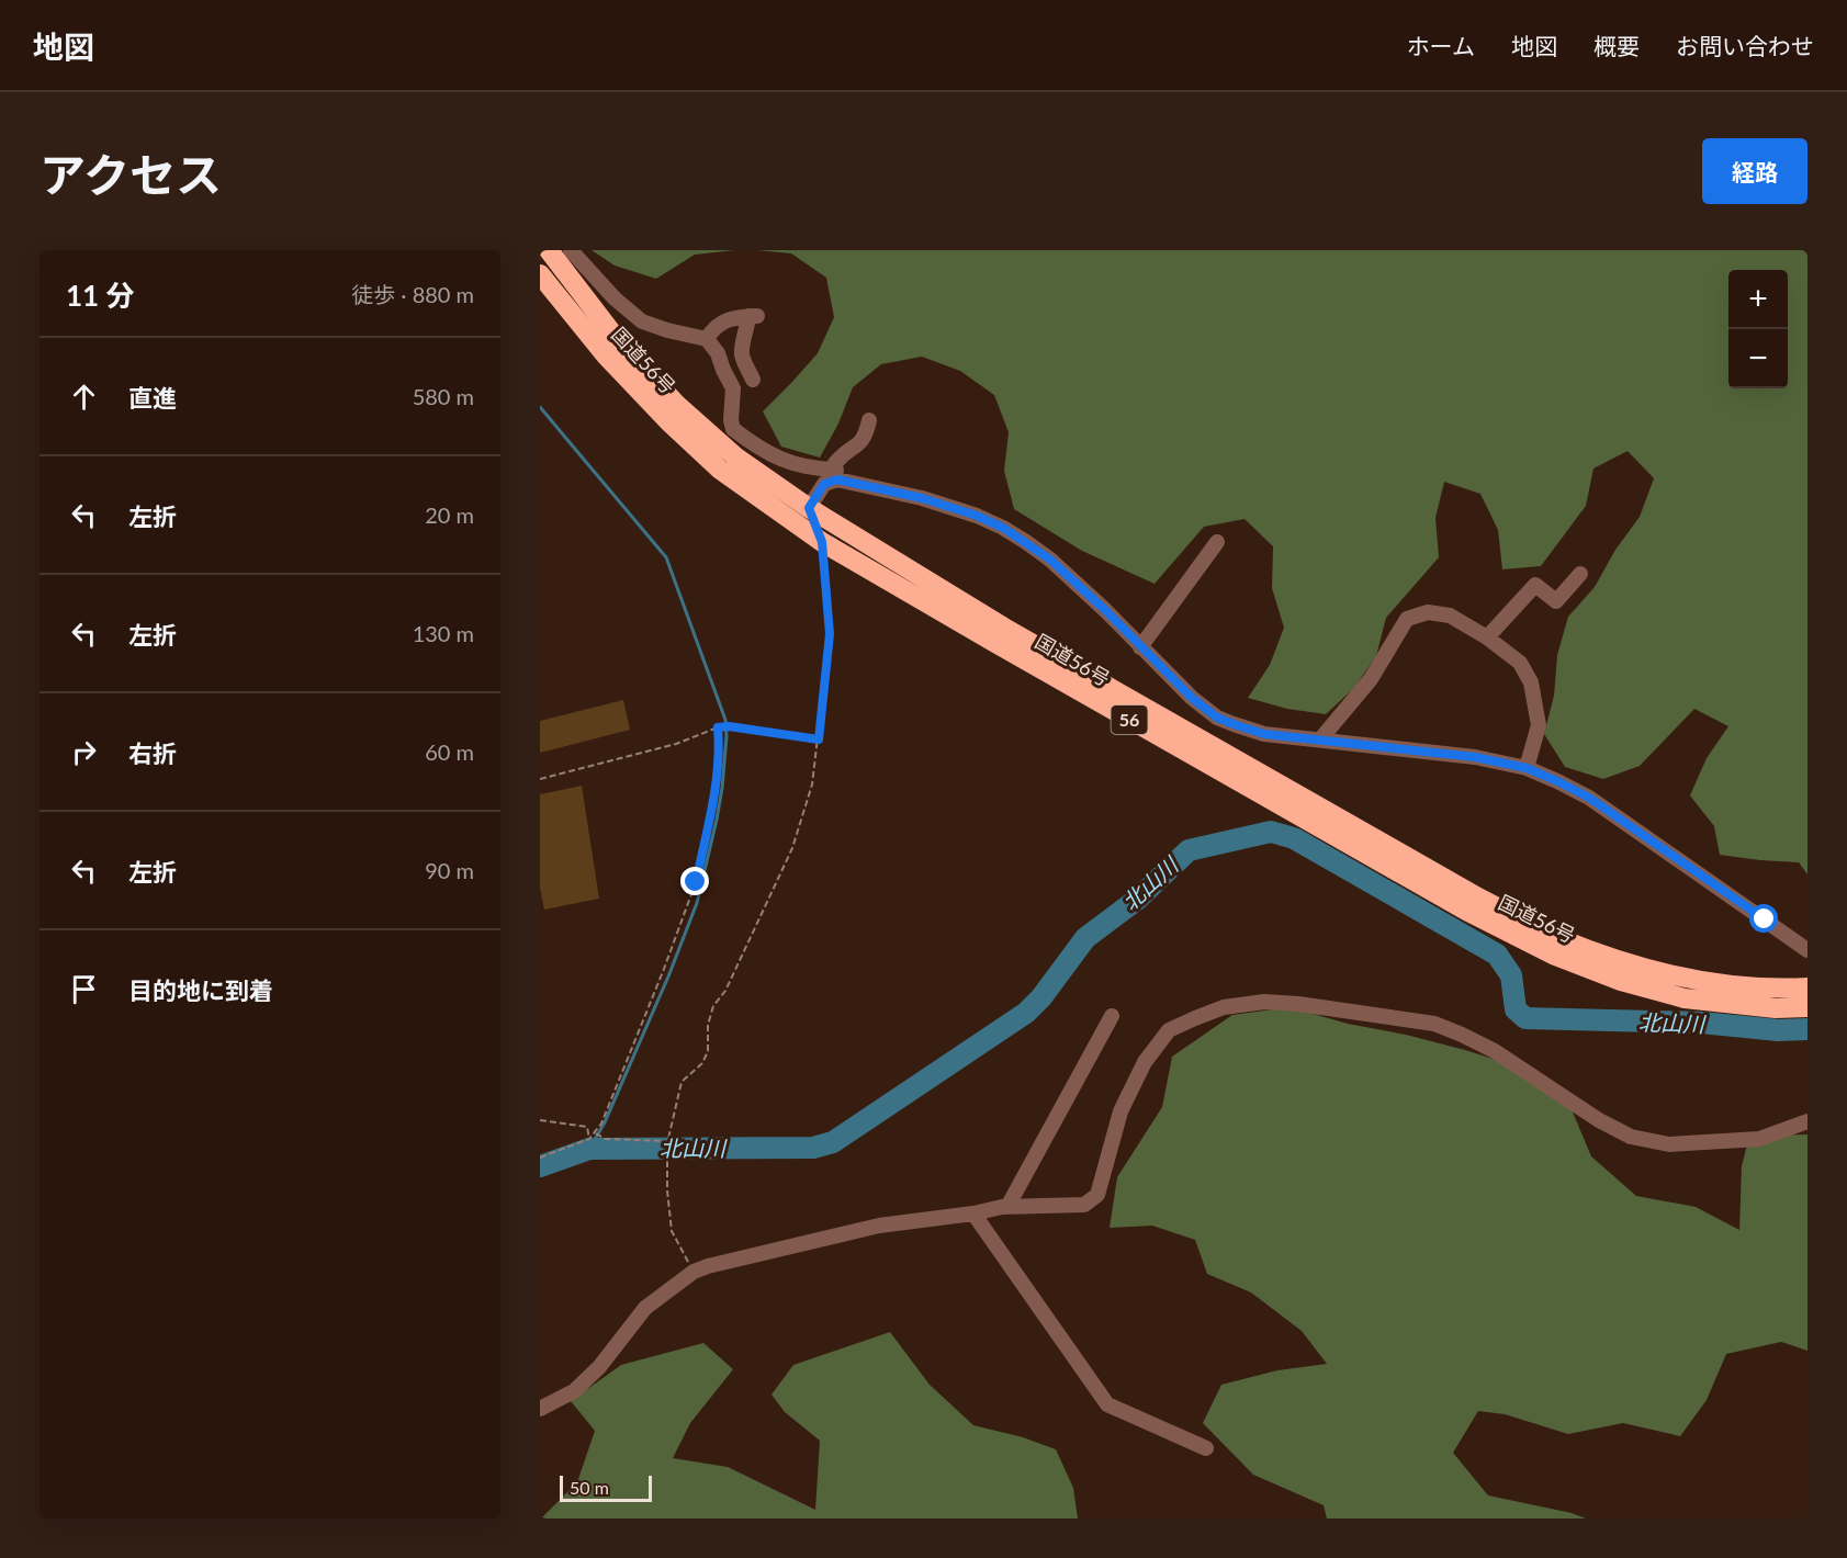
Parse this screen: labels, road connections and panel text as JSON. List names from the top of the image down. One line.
{"streets":{"highway":["国道56号","56"]},"water":["北山川"],"scale_bar":"50 m","page":{"header":"地図","nav":["ホーム","地図","概要","お問い合わせ"],"title":"アクセス","buttons":"経路","heading":["11 分","徒歩 · 880 m"],"map_buttons":["+","−"],"list":[["直進","580 m"],["左折","20 m"],["左折","130 m"],["右折","60 m"],["左折","90 m"],"目的地に到着"],"scale":"50 m"}}
